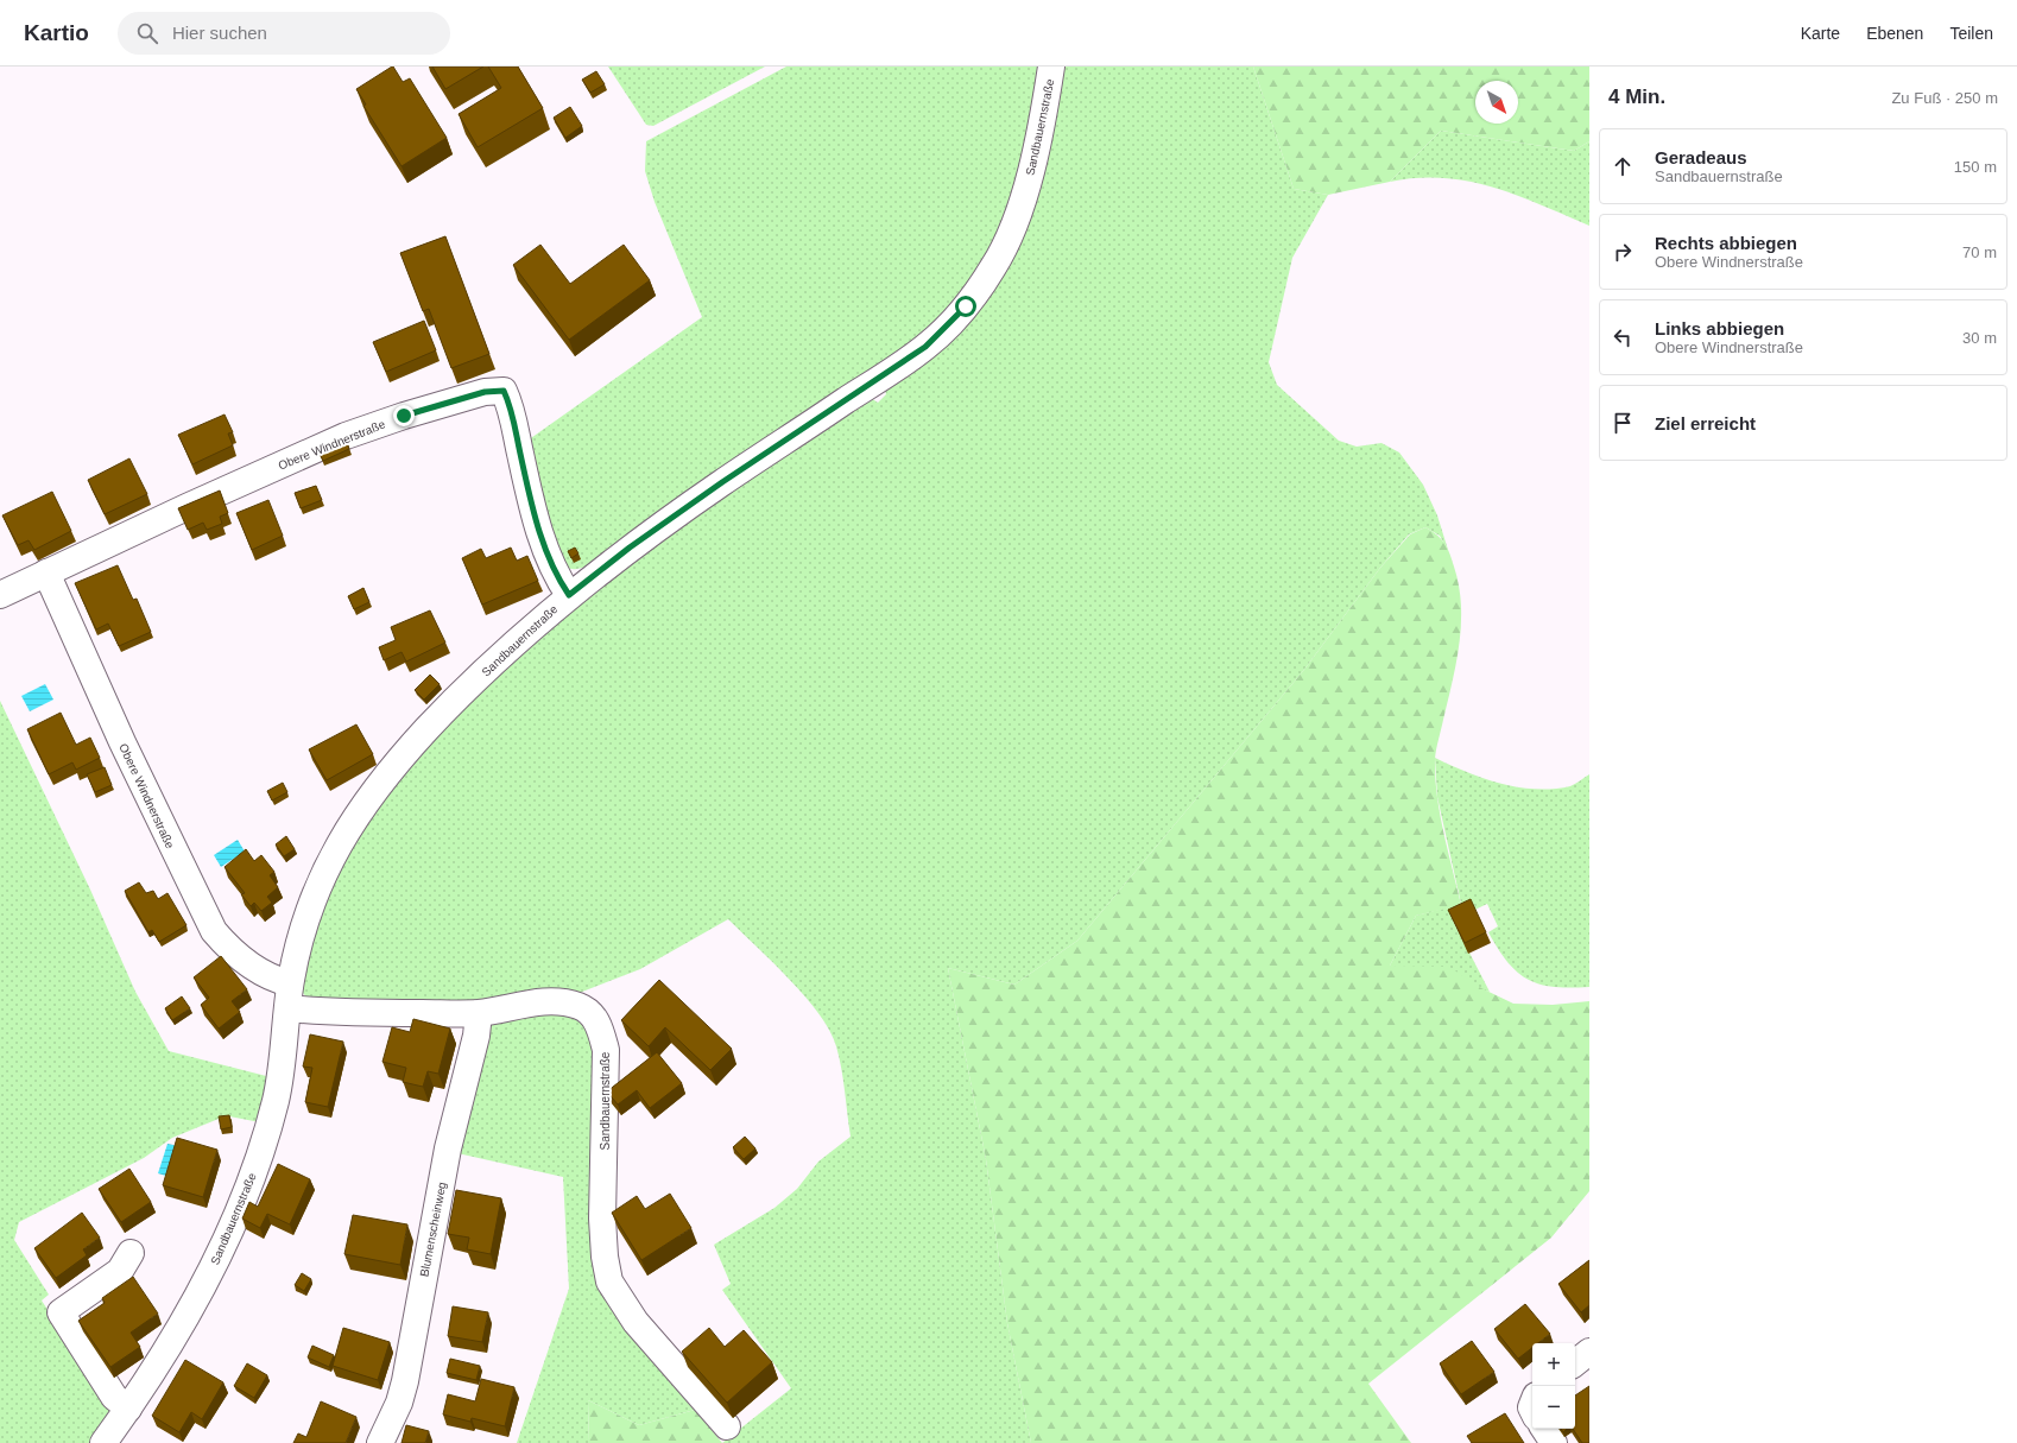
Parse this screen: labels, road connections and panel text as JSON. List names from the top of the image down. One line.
{"streets":{"street":["Sandbauernstraße","Obere Windnerstraße","Blumenscheinweg"]},"crossings":[["Sandbauernstraße","Obere Windnerstraße"],["Sandbauernstraße","Blumenscheinweg"]],"north":"bottom right","page":{"header":"Kartio","search":"Hier suchen","nav":["Karte","Ebenen","Teilen"],"heading":["4 Min.","Zu Fuß · 250 m"],"list":[["Geradeaus","Sandbauernstraße","150 m"],["Rechts abbiegen","Obere Windnerstraße","70 m"],["Links abbiegen","Obere Windnerstraße","30 m"],"Ziel erreicht"],"map_buttons":["+","−"]}}
